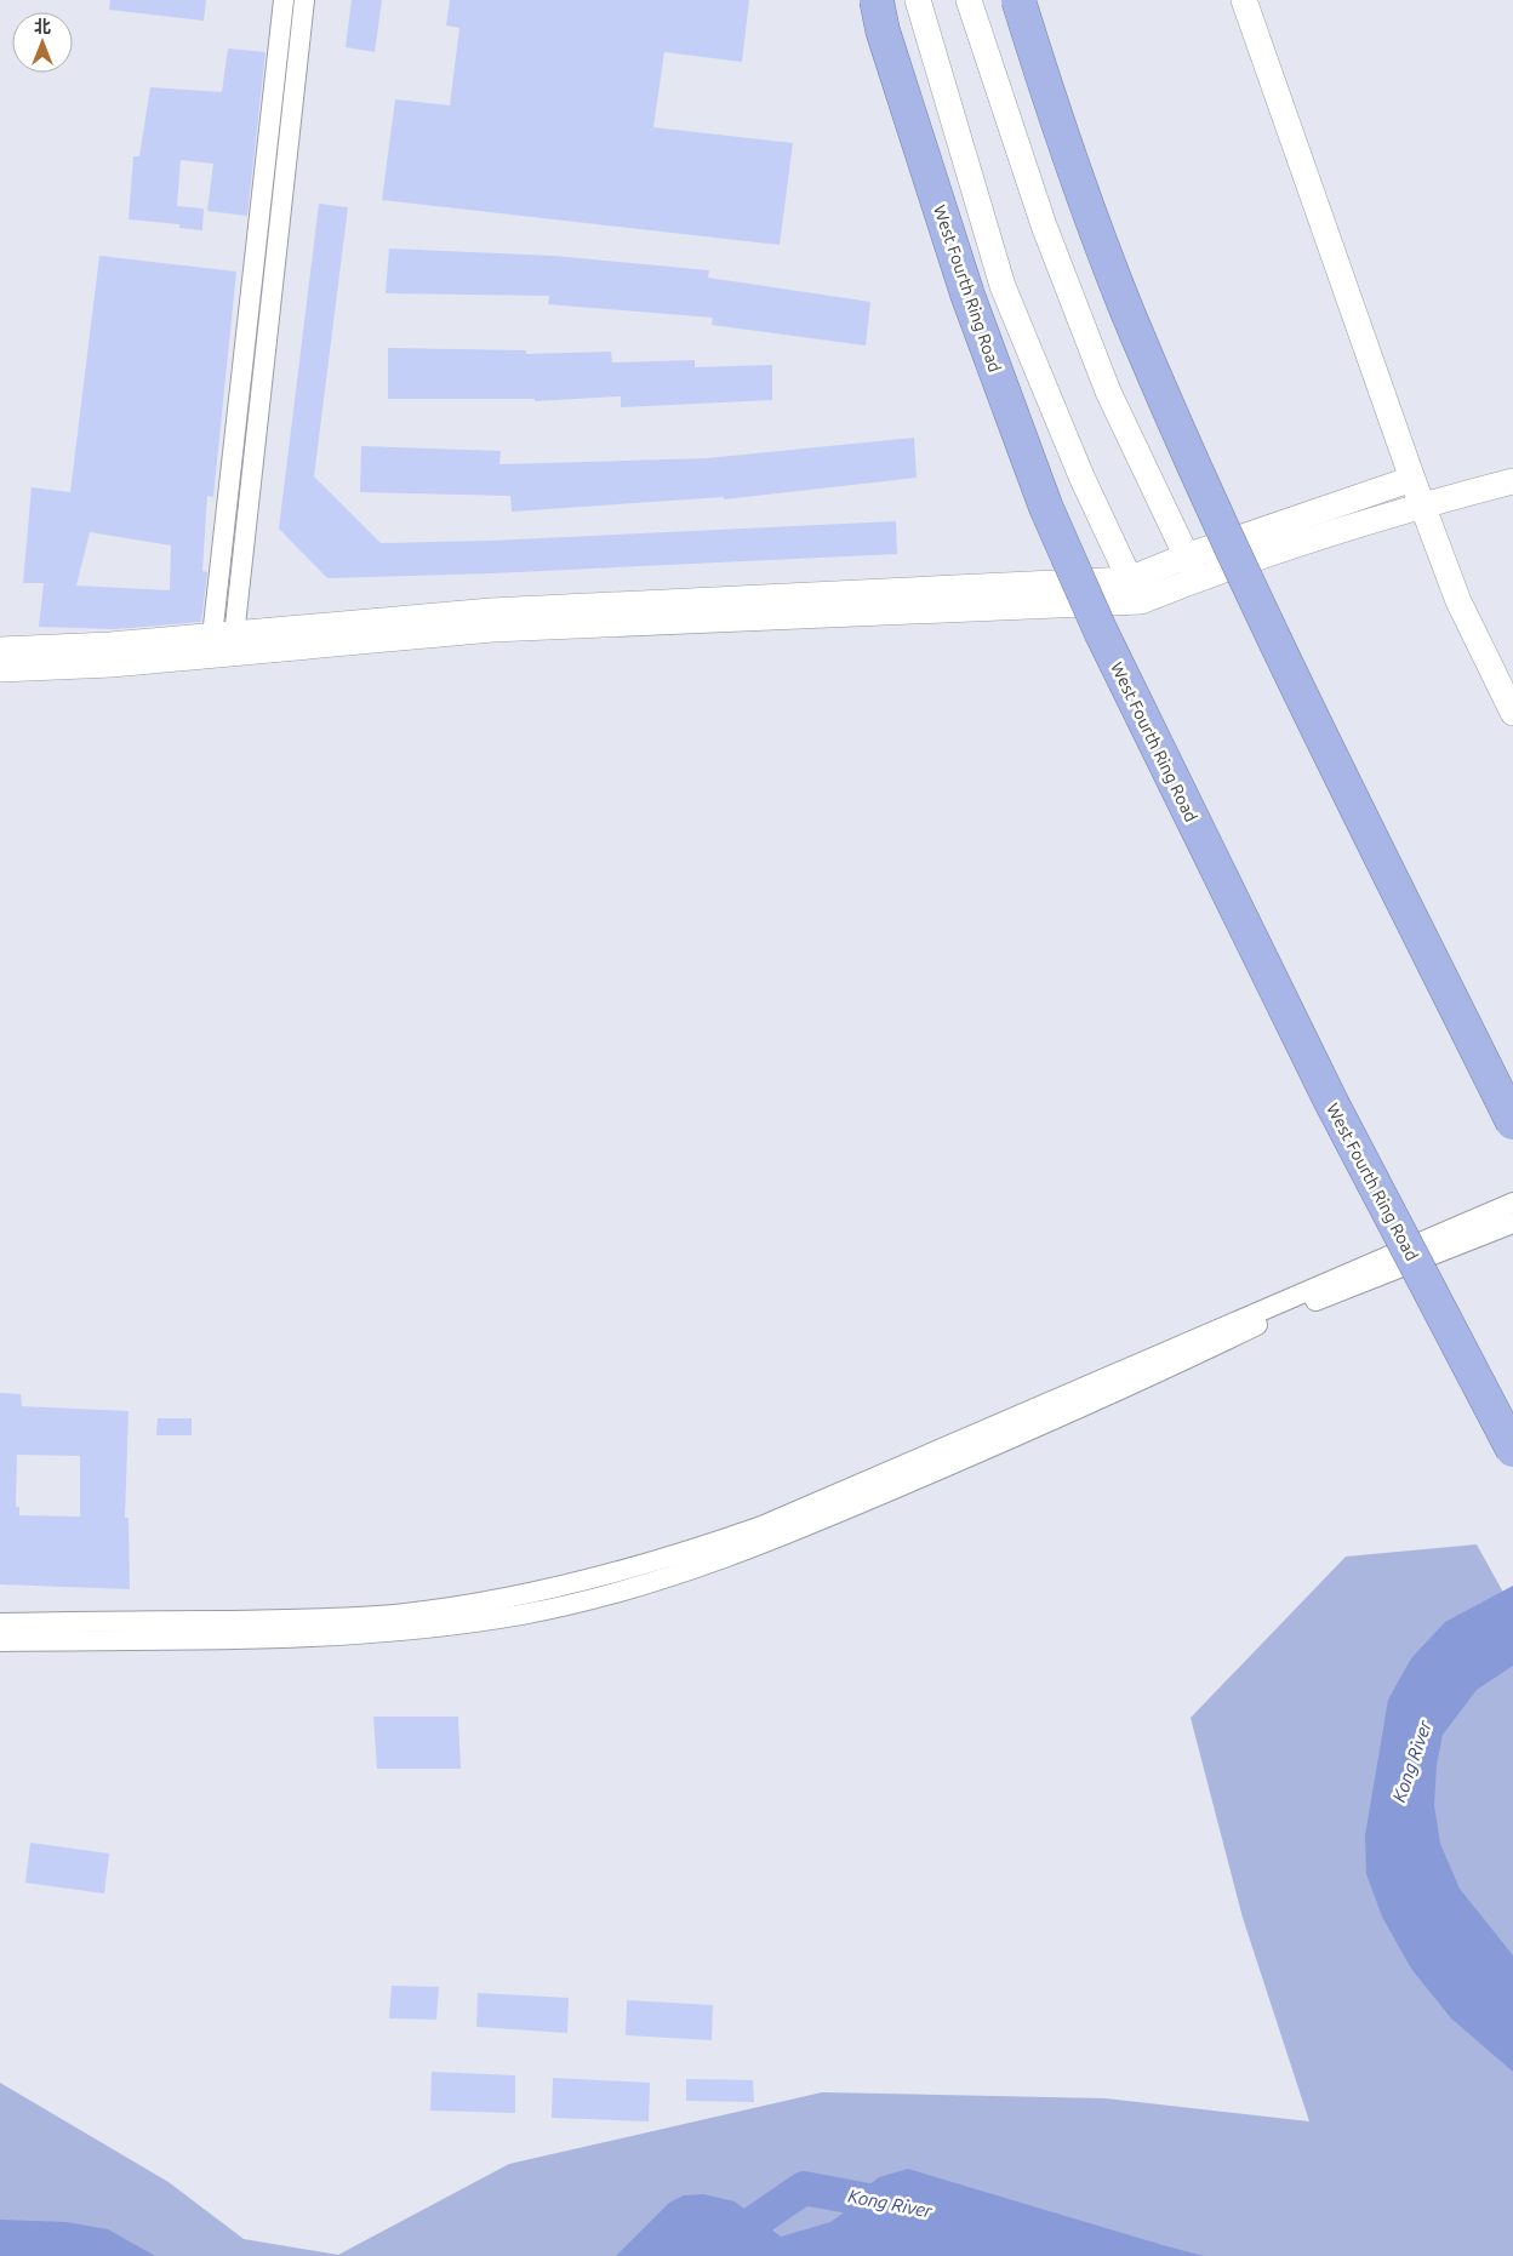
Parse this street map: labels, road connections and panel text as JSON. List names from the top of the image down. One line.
{"streets":{"highway":["West Fourth Ring Road"]},"water":["Kong River"],"north":"top"}
